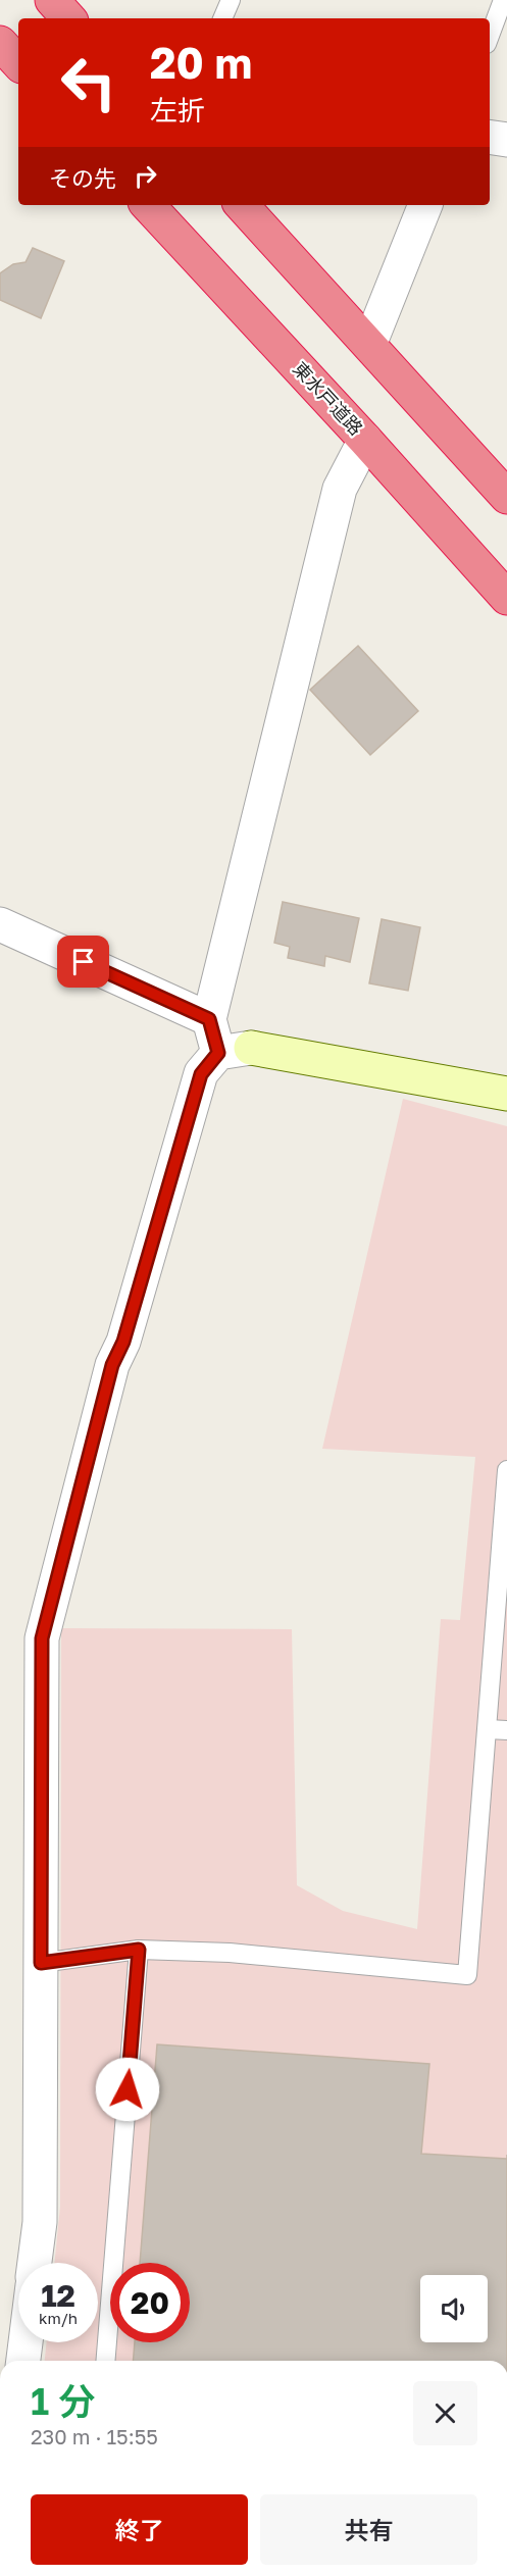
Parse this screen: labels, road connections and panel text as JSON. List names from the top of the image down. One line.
{"streets":{"highway":["東水戸道路"]},"page":{"turn":["20 m","左折"],"then":"その先","speed":"12 km/h","limit":"20","heading":["1 分","230 m · 15:55"],"buttons":["終了","共有"]}}
